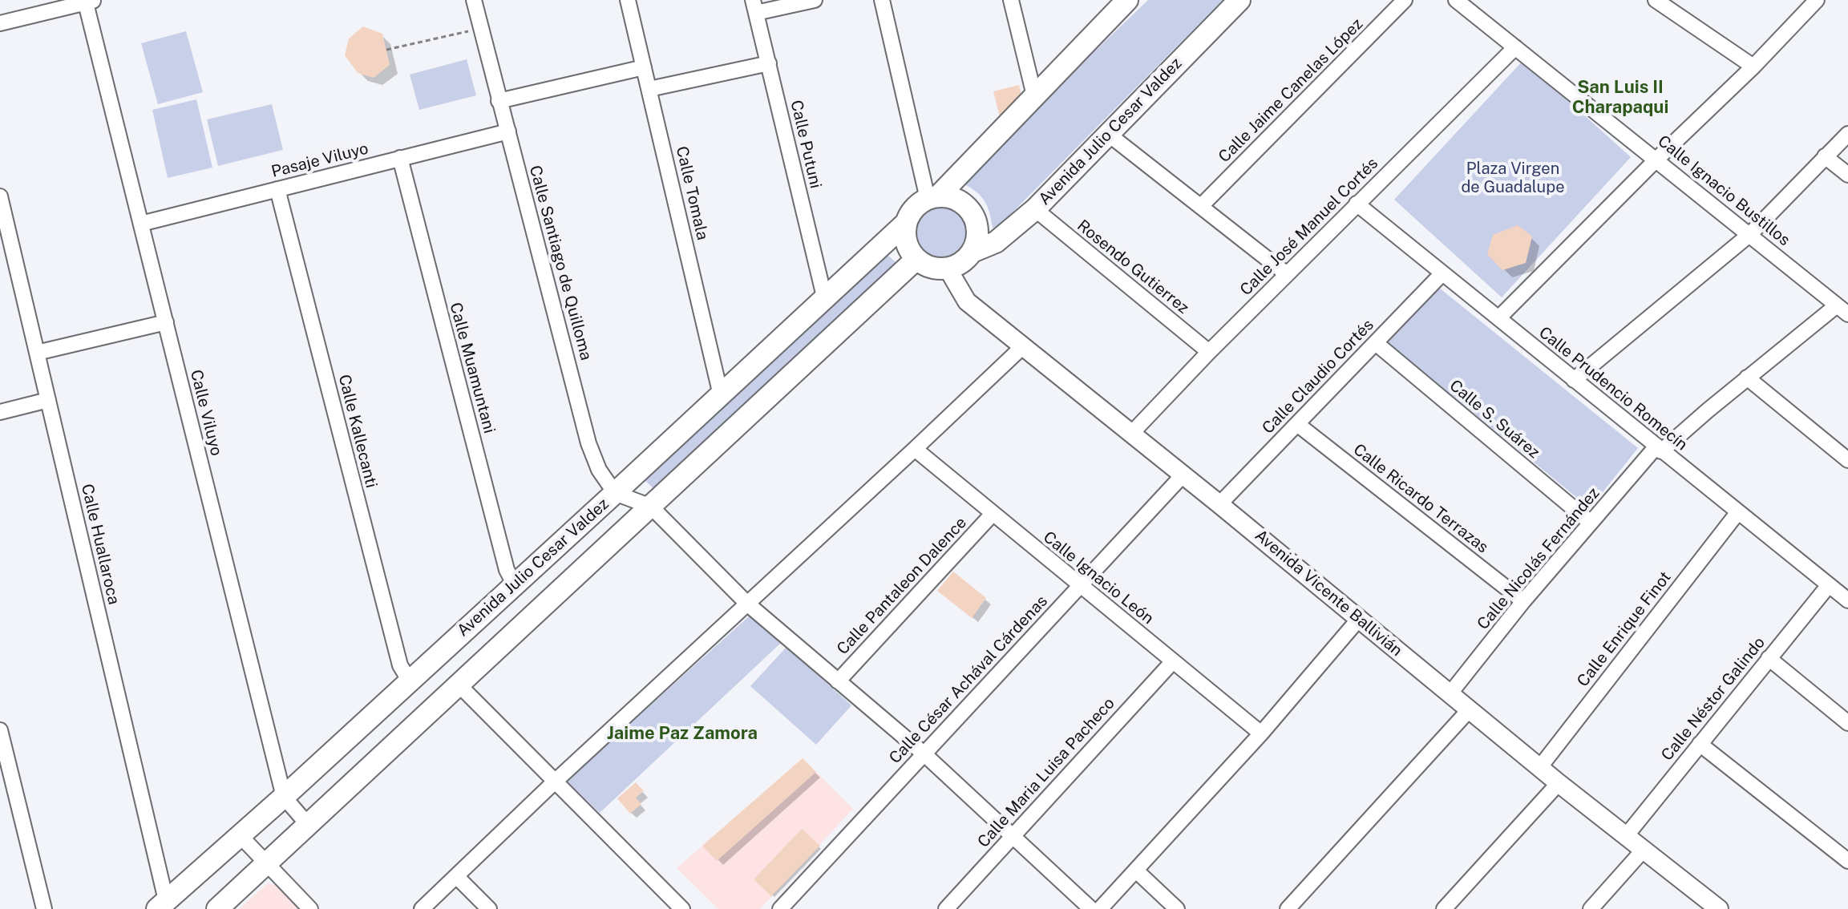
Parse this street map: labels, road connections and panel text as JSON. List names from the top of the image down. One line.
{"streets":{"main road":["Avenida Julio Cesar Valdez"],"street":["Calle Jaime Canelas López","Calle Putuni","Pasaje Viluyo","Calle Ignacio Bustillos","Calle Tomala","Calle José Manuel Cortés","Calle Santiago de Quilloma","Rosendo Gutierrez","Calle Muamuntani","Calle Claudio Cortés","Calle Prudencio Romecín","Calle Viluyo","Calle S. Suárez","Calle Kallecanti","Calle Ricardo Terrazas","Calle Huallaroca","Calle Nicolás Fernández","Calle Ignacio León","Calle Pantaleon Dalence","Avenida Vicente Ballivián","Calle Enrique Finot","Calle César Achával Cárdenas","Calle Néstor Galindo","Calle Maria Luisa Pacheco"]},"crossings":[["Avenida Julio Cesar Valdez","Calle Putuni"],["Avenida Julio Cesar Valdez","Calle Tomala"],["Avenida Julio Cesar Valdez","Calle Santiago de Quilloma"],["Avenida Julio Cesar Valdez","Rosendo Gutierrez"],["Avenida Julio Cesar Valdez","Calle Muamuntani"],["Avenida Julio Cesar Valdez","Calle Viluyo"],["Avenida Julio Cesar Valdez","Calle Kallecanti"],["Avenida Julio Cesar Valdez","Calle Huallaroca"],["Avenida Julio Cesar Valdez","Avenida Vicente Ballivián"],["Pasaje Viluyo","Calle Santiago de Quilloma"],["Pasaje Viluyo","Calle Muamuntani"],["Pasaje Viluyo","Calle Viluyo"],["Pasaje Viluyo","Calle Kallecanti"],["Calle Ignacio Bustillos","Calle José Manuel Cortés"],["Calle Ignacio Bustillos","Calle Nicolás Fernández"],["Calle José Manuel Cortés","Rosendo Gutierrez"],["Calle José Manuel Cortés","Calle Prudencio Romecín"],["Calle José Manuel Cortés","Avenida Vicente Ballivián"],["Calle Claudio Cortés","Calle Prudencio Romecín"],["Calle Claudio Cortés","Calle S. Suárez"],["Calle Claudio Cortés","Calle Ricardo Terrazas"],["Calle Claudio Cortés","Avenida Vicente Ballivián"],["Calle Prudencio Romecín","Calle Nicolás Fernández"],["Calle Prudencio Romecín","Calle Enrique Finot"],["Calle Prudencio Romecín","Calle Néstor Galindo"],["Calle S. Suárez","Calle Nicolás Fernández"],["Calle Ricardo Terrazas","Calle Nicolás Fernández"],["Calle Nicolás Fernández","Avenida Vicente Ballivián"],["Calle Ignacio León","Calle Pantaleon Dalence"],["Calle Ignacio León","Calle César Achával Cárdenas"],["Calle Ignacio León","Calle Maria Luisa Pacheco"],["Avenida Vicente Ballivián","Calle Enrique Finot"],["Avenida Vicente Ballivián","Calle César Achával Cárdenas"],["Avenida Vicente Ballivián","Calle Néstor Galindo"]],"districts":["San Luis II Charapaqui","Jaime Paz Zamora"],"parks":["Plaza Virgen de Guadalupe"]}
